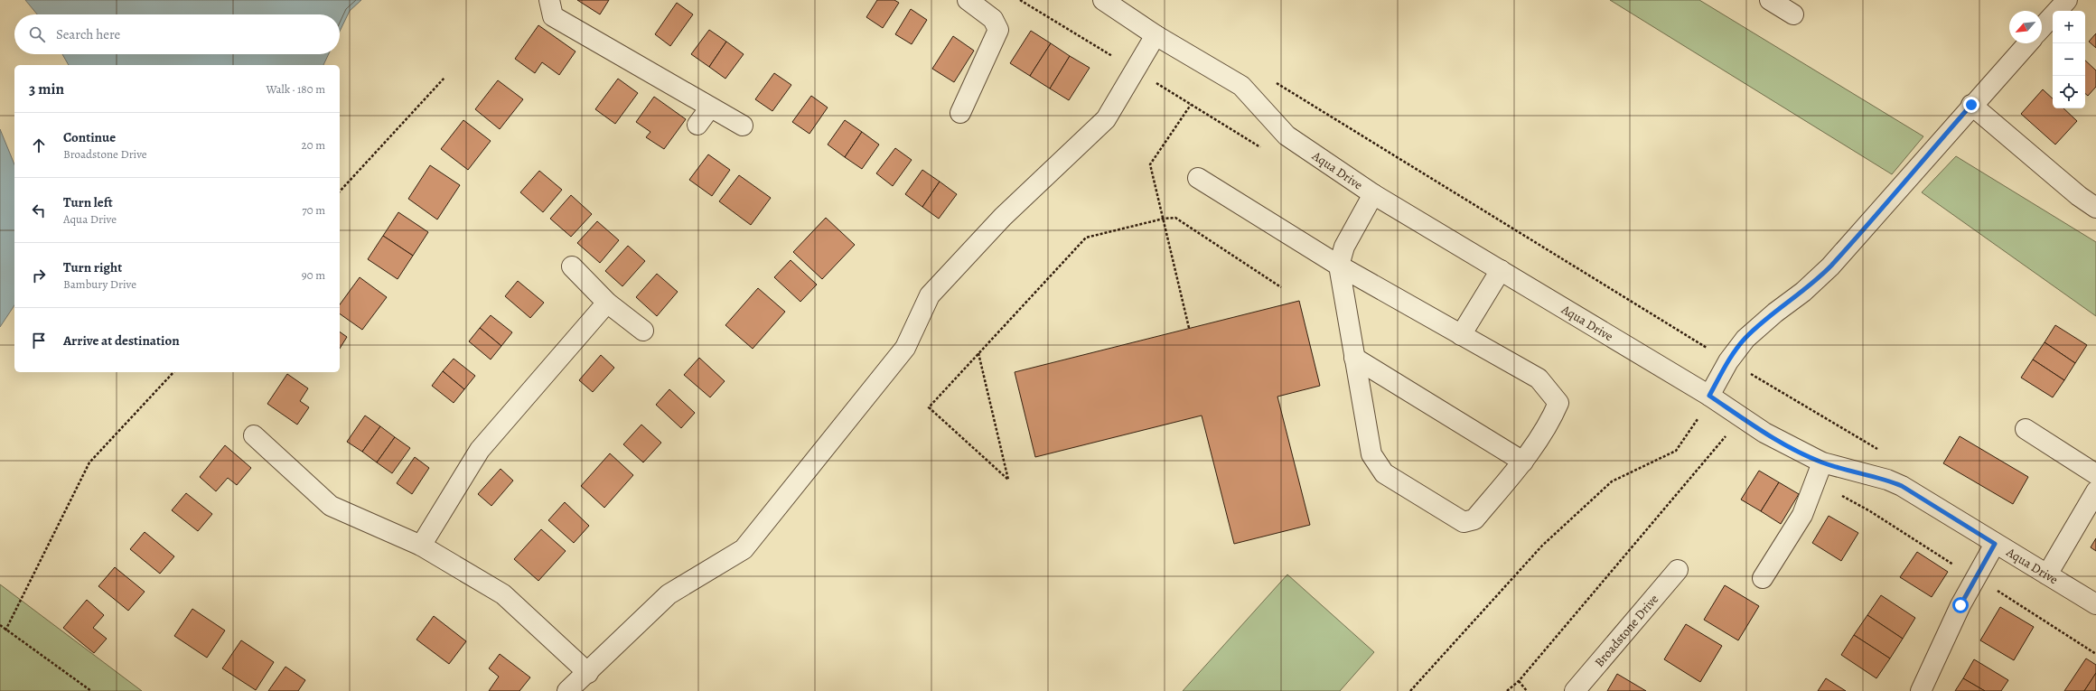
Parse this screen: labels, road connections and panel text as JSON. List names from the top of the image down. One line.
{"streets":{"street":["Aqua Drive","Broadstone Drive"]},"north":"bottom left","page":{"map_buttons":["+","−"],"search":"Search here","heading":["3 min","Walk · 180 m"],"list":[["Continue","Broadstone Drive","20 m"],["Turn left","Aqua Drive","70 m"],["Turn right","Bambury Drive","90 m"],"Arrive at destination"]}}
